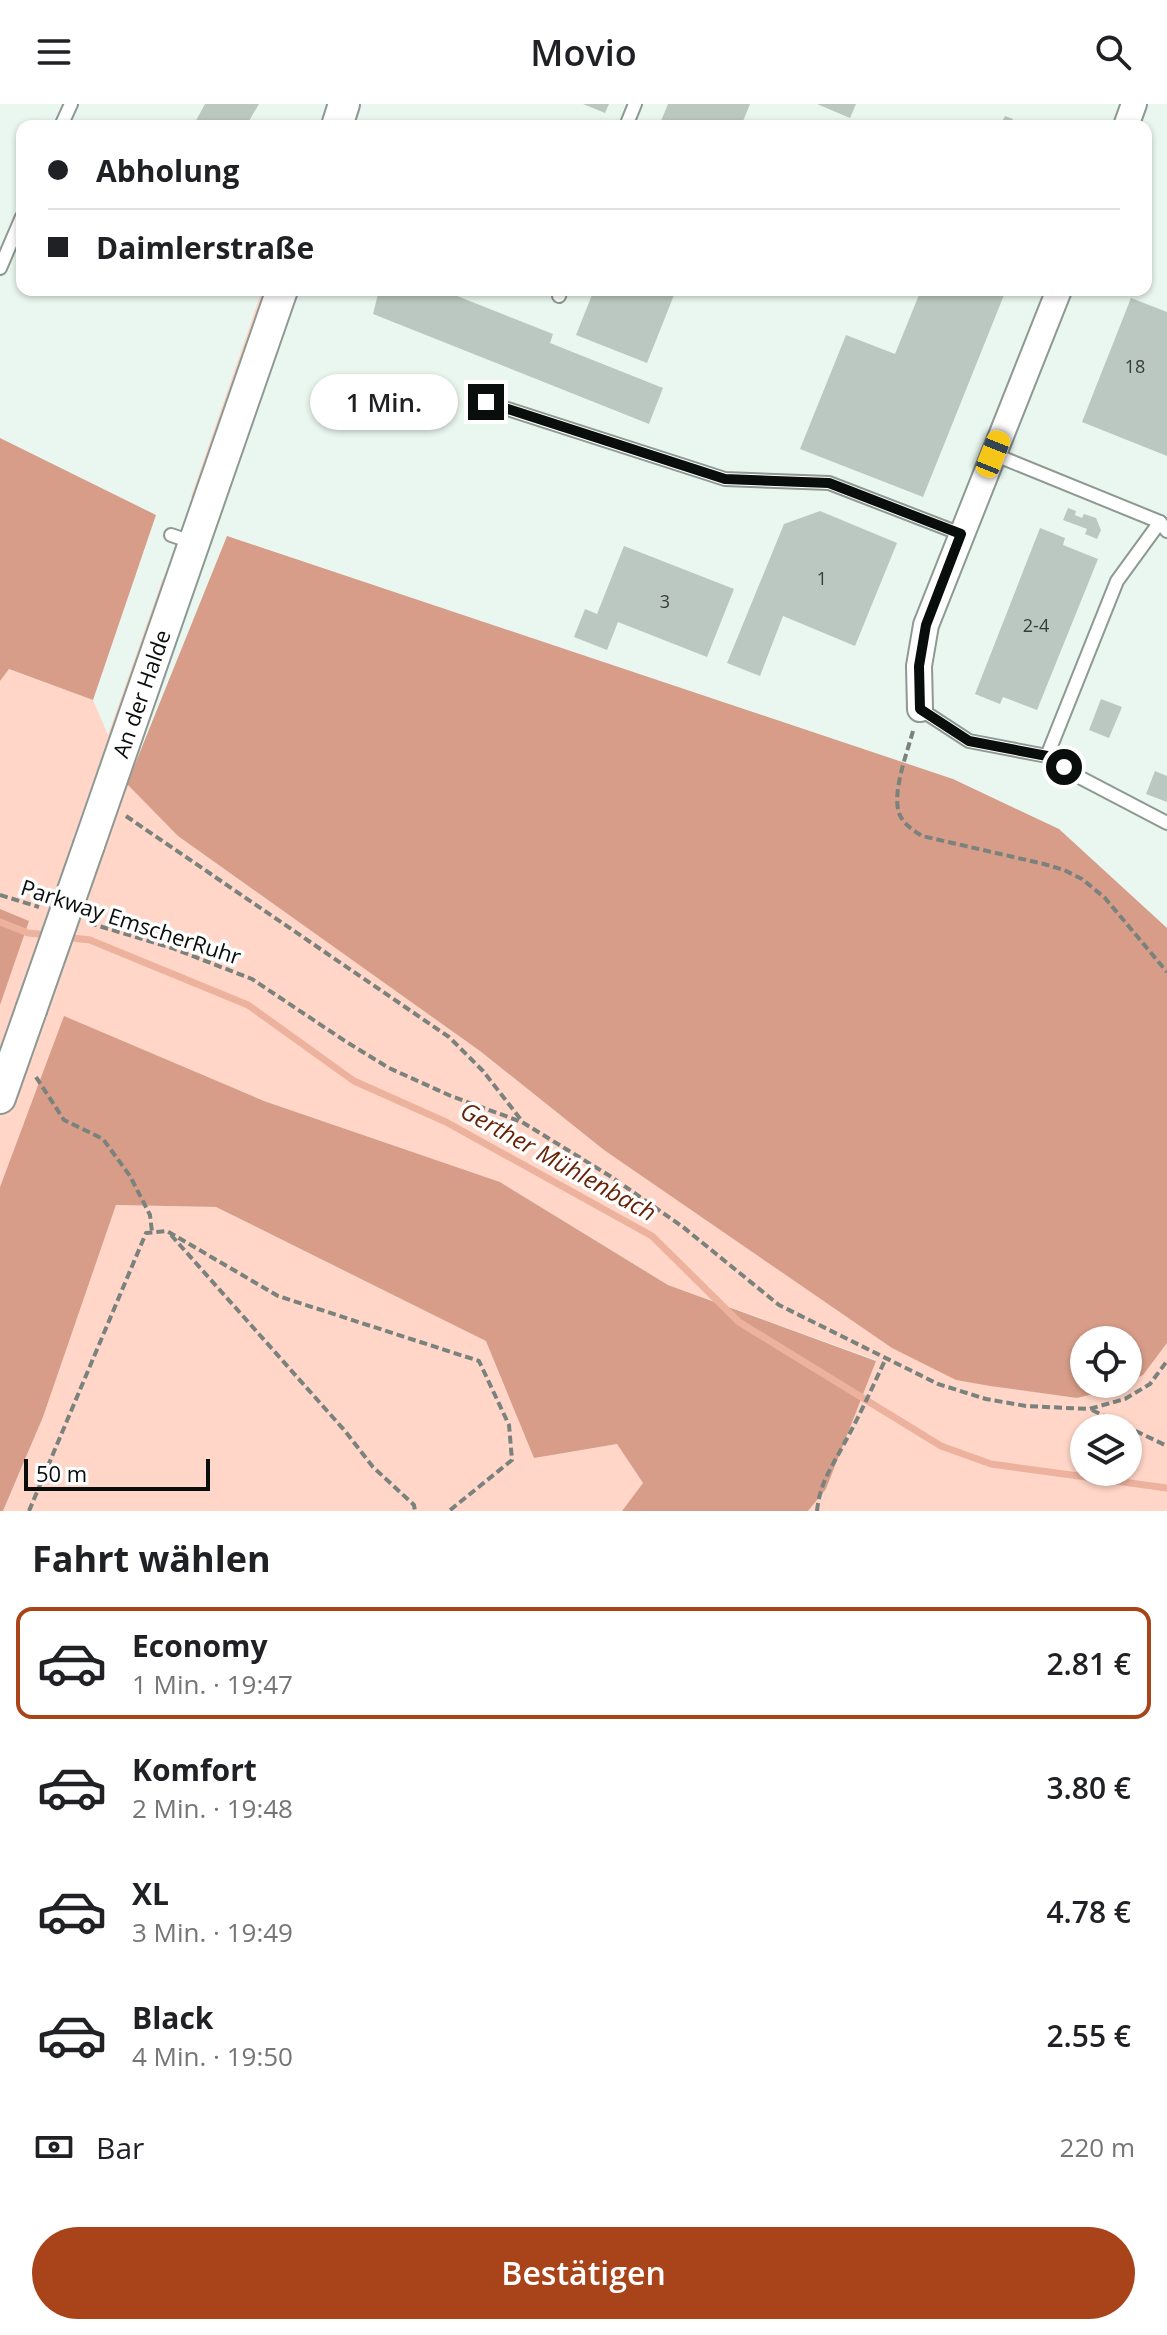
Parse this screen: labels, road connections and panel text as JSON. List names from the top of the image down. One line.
{"streets":{"street":["An der Halde"],"path":["Parkway EmscherRuhr"]},"water":["Gerther Mühlenbach"],"house_numbers":["18","1","3","2-4"],"scale_bar":"50 m","page":{"header":"Movio","banner":["Abholung","Daimlerstraße"],"bubble":"1 Min.","scale":"50 m","heading":"Fahrt wählen","list":[{"name":"Economy","note":"1 Min. · 19:47","value":"2.81 €"},{"name":"Komfort","note":"2 Min. · 19:48","value":"3.80 €"},{"name":"XL","note":"3 Min. · 19:49","value":"4.78 €"},{"name":"Black","note":"4 Min. · 19:50","value":"2.55 €"}],"pay":["Bar","220 m"],"buttons":"Bestätigen"}}
